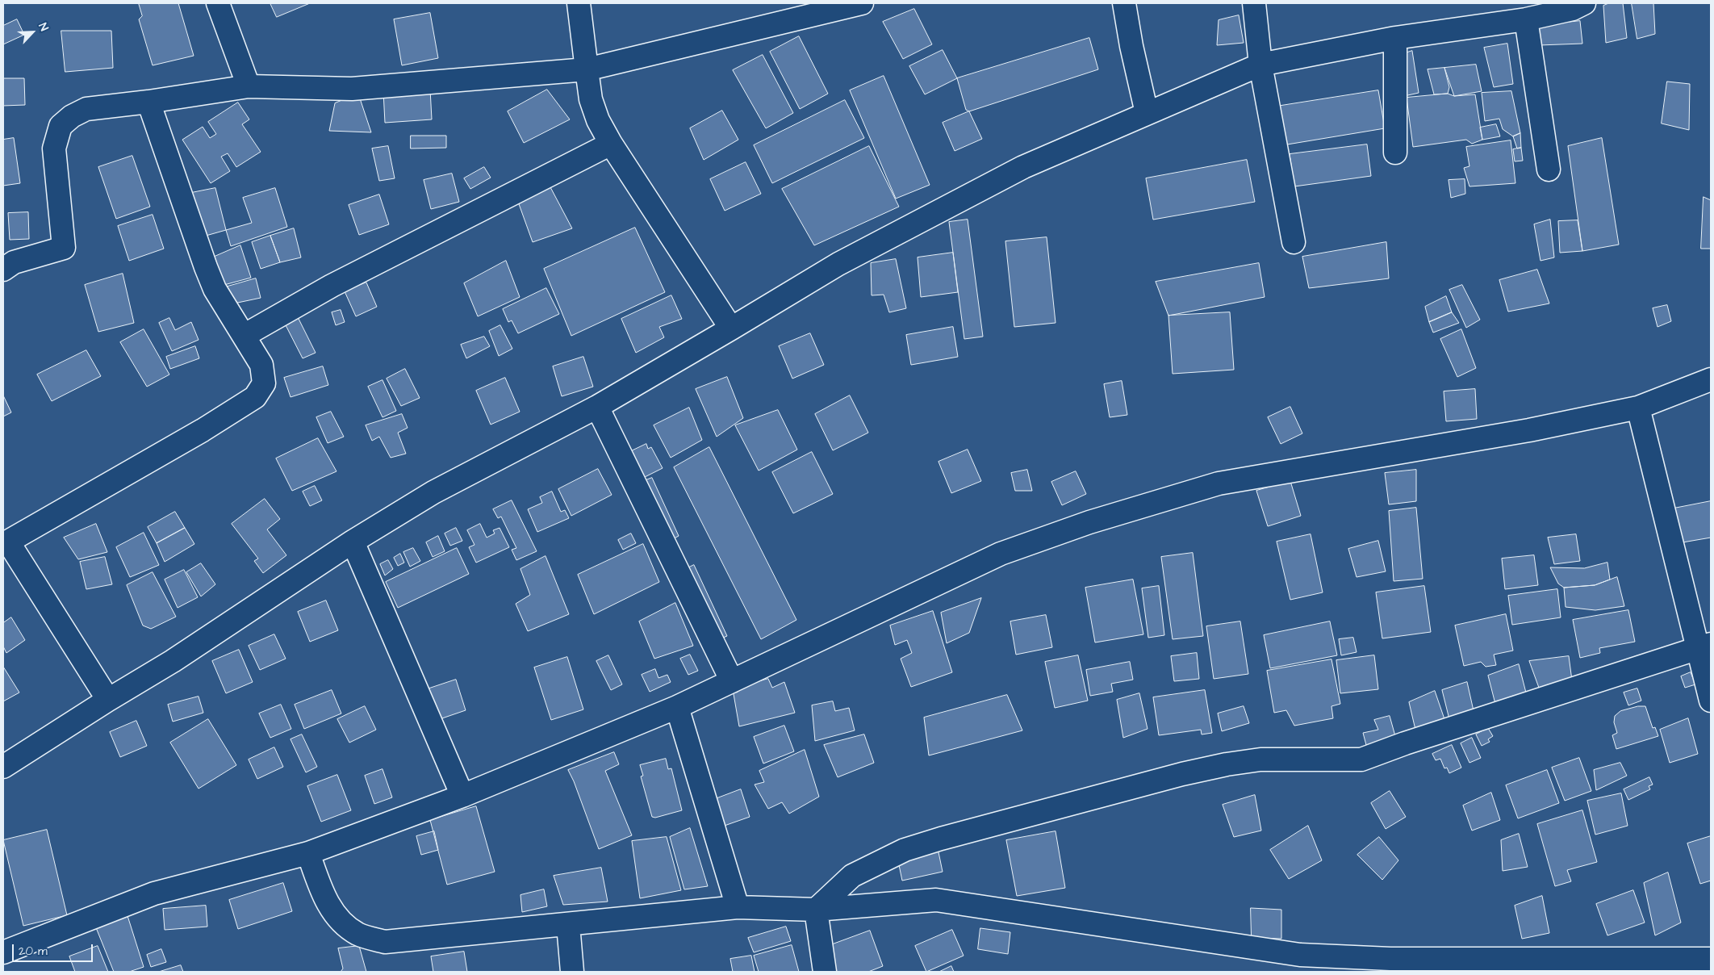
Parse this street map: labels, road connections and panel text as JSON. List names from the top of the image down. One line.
{"scale_bar":"20 m","north":"top right"}
